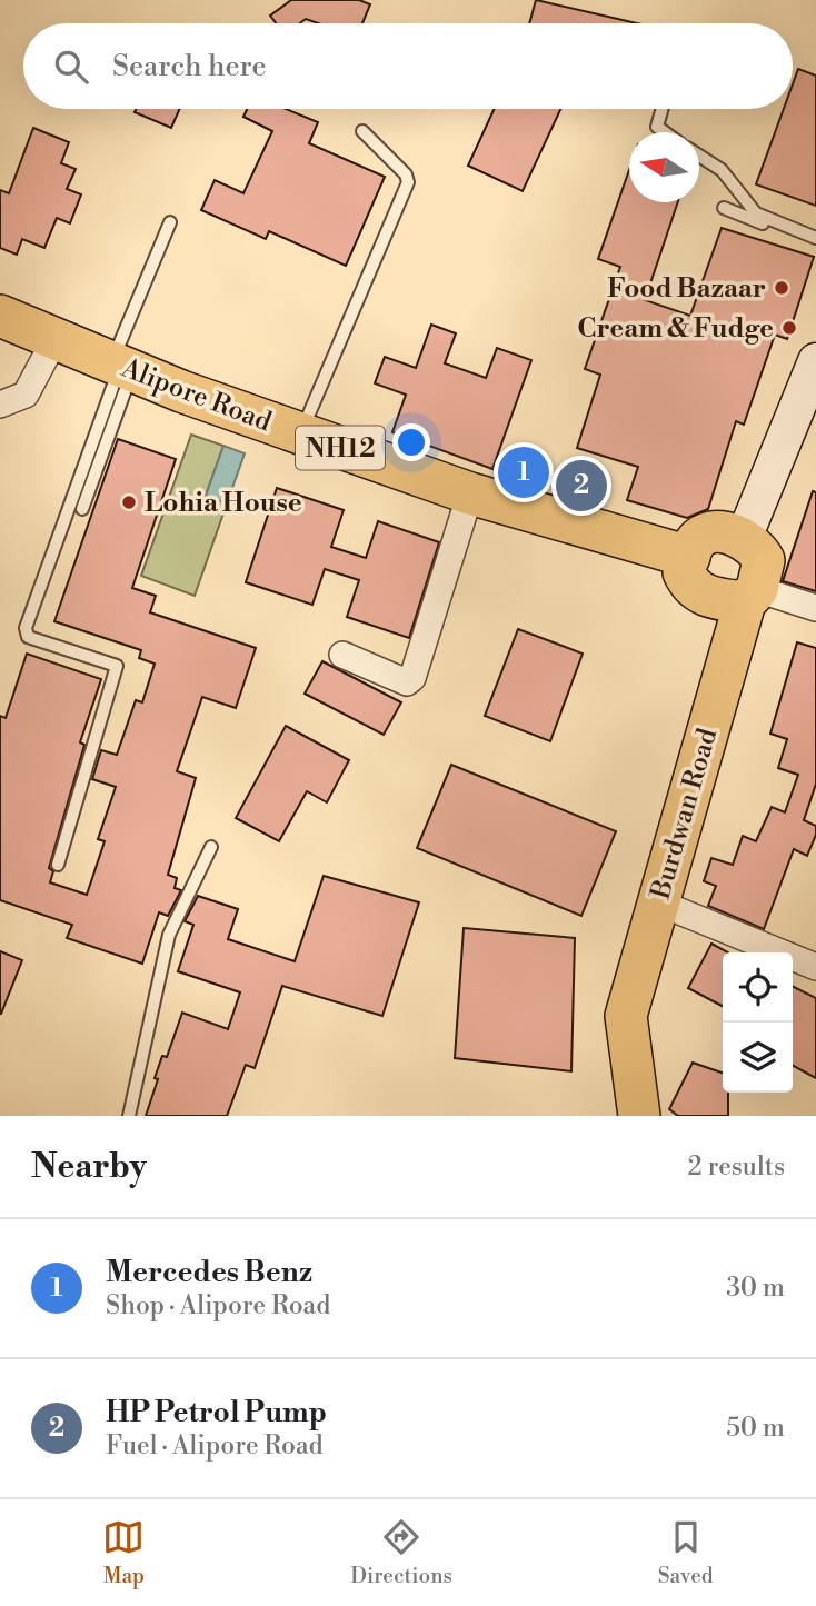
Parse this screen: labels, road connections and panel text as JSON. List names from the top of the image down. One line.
{"streets":{"highway":["Alipore Road","NH12","Burdwan Road"]},"crossings":[["Alipore Road","Burdwan Road"]],"places":["Food Bazaar","Cream & Fudge","Lohia House"],"north":"left","page":{"search":"Search here","pins":["1","2"],"heading":["Nearby","2 results"],"list":[{"mark":"1","name":"Mercedes Benz","note":"Shop · Alipore Road","value":"30 m"},{"mark":"2","name":"HP Petrol Pump","note":"Fuel · Alipore Road","value":"50 m"}],"nav":["Map","Directions","Saved"]}}
